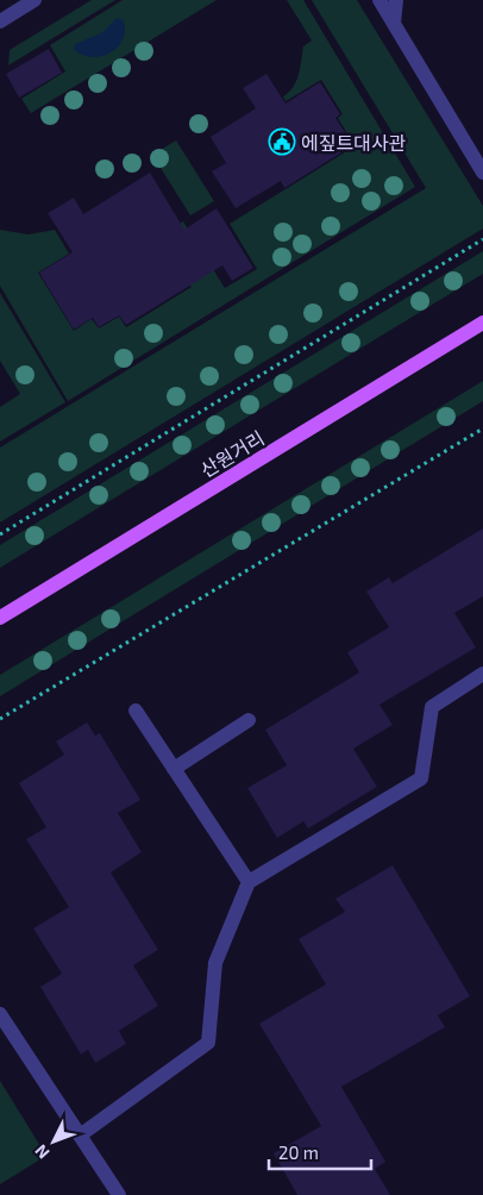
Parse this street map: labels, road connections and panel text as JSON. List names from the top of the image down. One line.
{"streets":{"main road":["산원거리"]},"places":{"public building":["에짚트대사관"]},"scale_bar":"20 m","north":"bottom left"}
